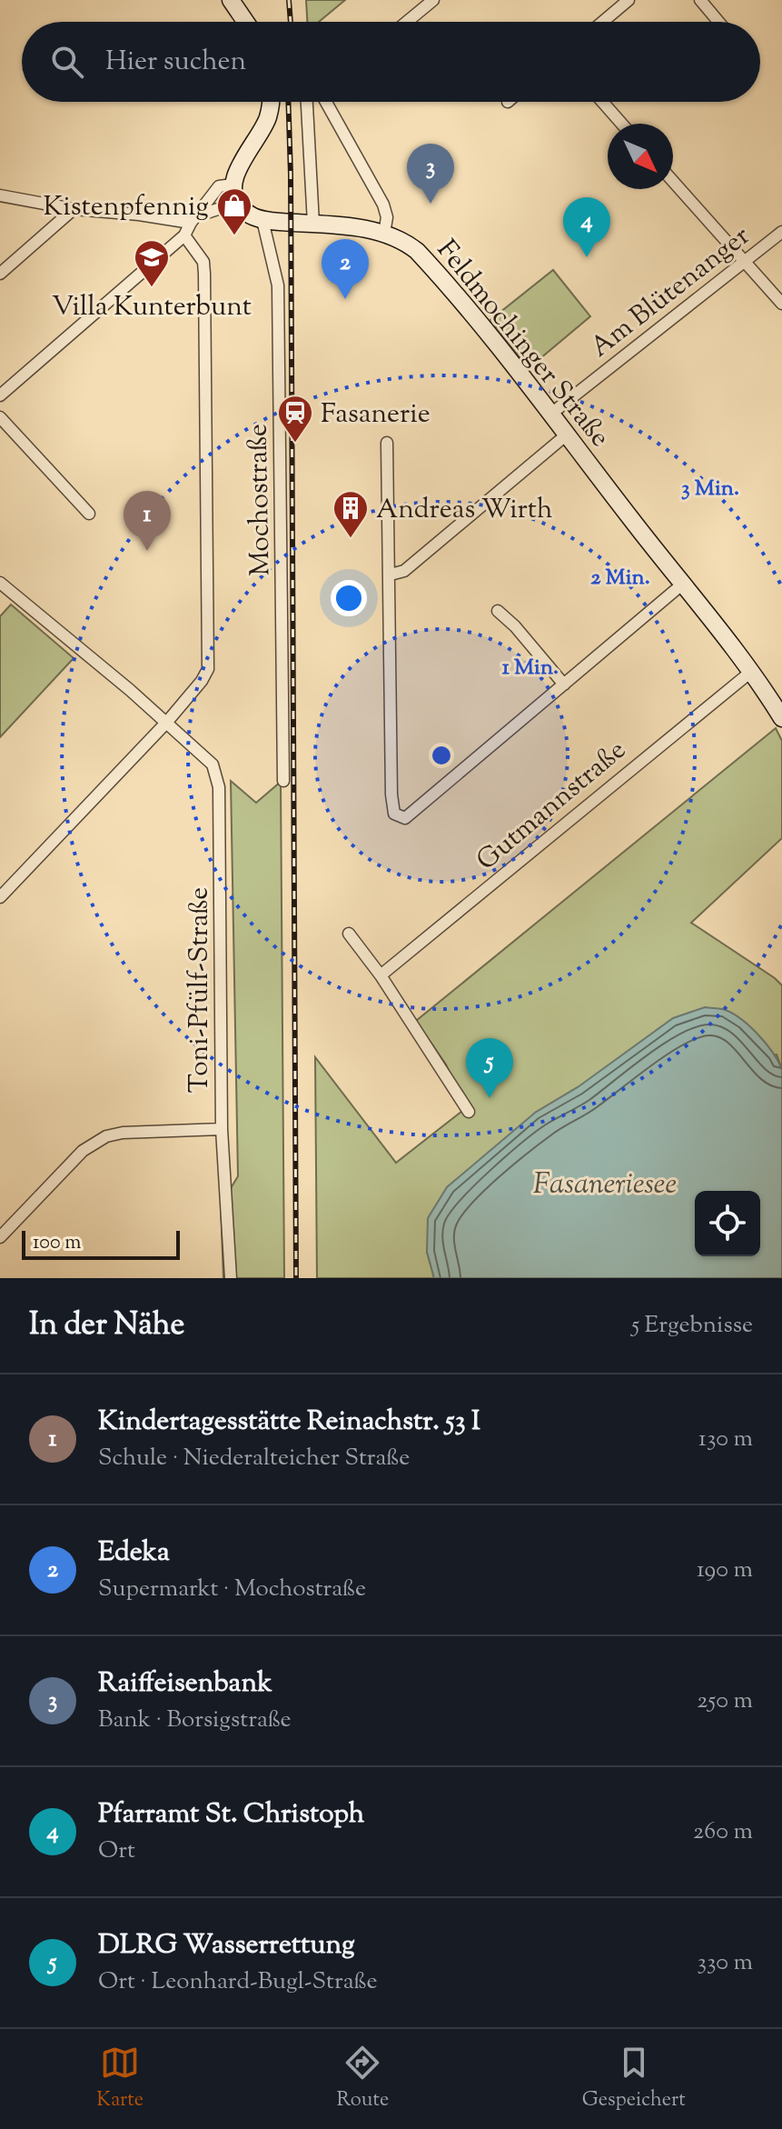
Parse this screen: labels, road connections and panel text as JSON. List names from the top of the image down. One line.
{"streets":{"main road":["Feldmochinger Straße"],"street":["Am Blütenanger","Mochostraße","Gutmannstraße","Toni-Pfülf-Straße"]},"crossings":[["Am Blütenanger","Feldmochinger Straße"],["Feldmochinger Straße","Mochostraße"],["Feldmochinger Straße","Gutmannstraße"]],"water":["Fasaneriesee"],"places":{"shop":["Kistenpfennig"],"school or university":["Villa Kunterbunt"],"station":["Fasanerie"],"building":["Andreas Wirth"]},"scale_bar":"100 m","north":"bottom right","page":{"search":"Hier suchen","pins":["3","4","2","1","5"],"scale":"100 m","heading":["In der Nähe","5 Ergebnisse"],"list":[{"mark":"1","name":"Kindertagesstätte Reinachstr. 53 I","note":"Schule · Niederalteicher Straße","value":"130 m"},{"mark":"2","name":"Edeka","note":"Supermarkt · Mochostraße","value":"190 m"},{"mark":"3","name":"Raiffeisenbank","note":"Bank · Borsigstraße","value":"250 m"},{"mark":"4","name":"Pfarramt St. Christoph","note":"Ort","value":"260 m"},{"mark":"5","name":"DLRG Wasserrettung","note":"Ort · Leonhard-Bugl-Straße","value":"330 m"}],"nav":["Karte","Route","Gespeichert"]},"rings":["3 Min.","2 Min.","1 Min."]}
